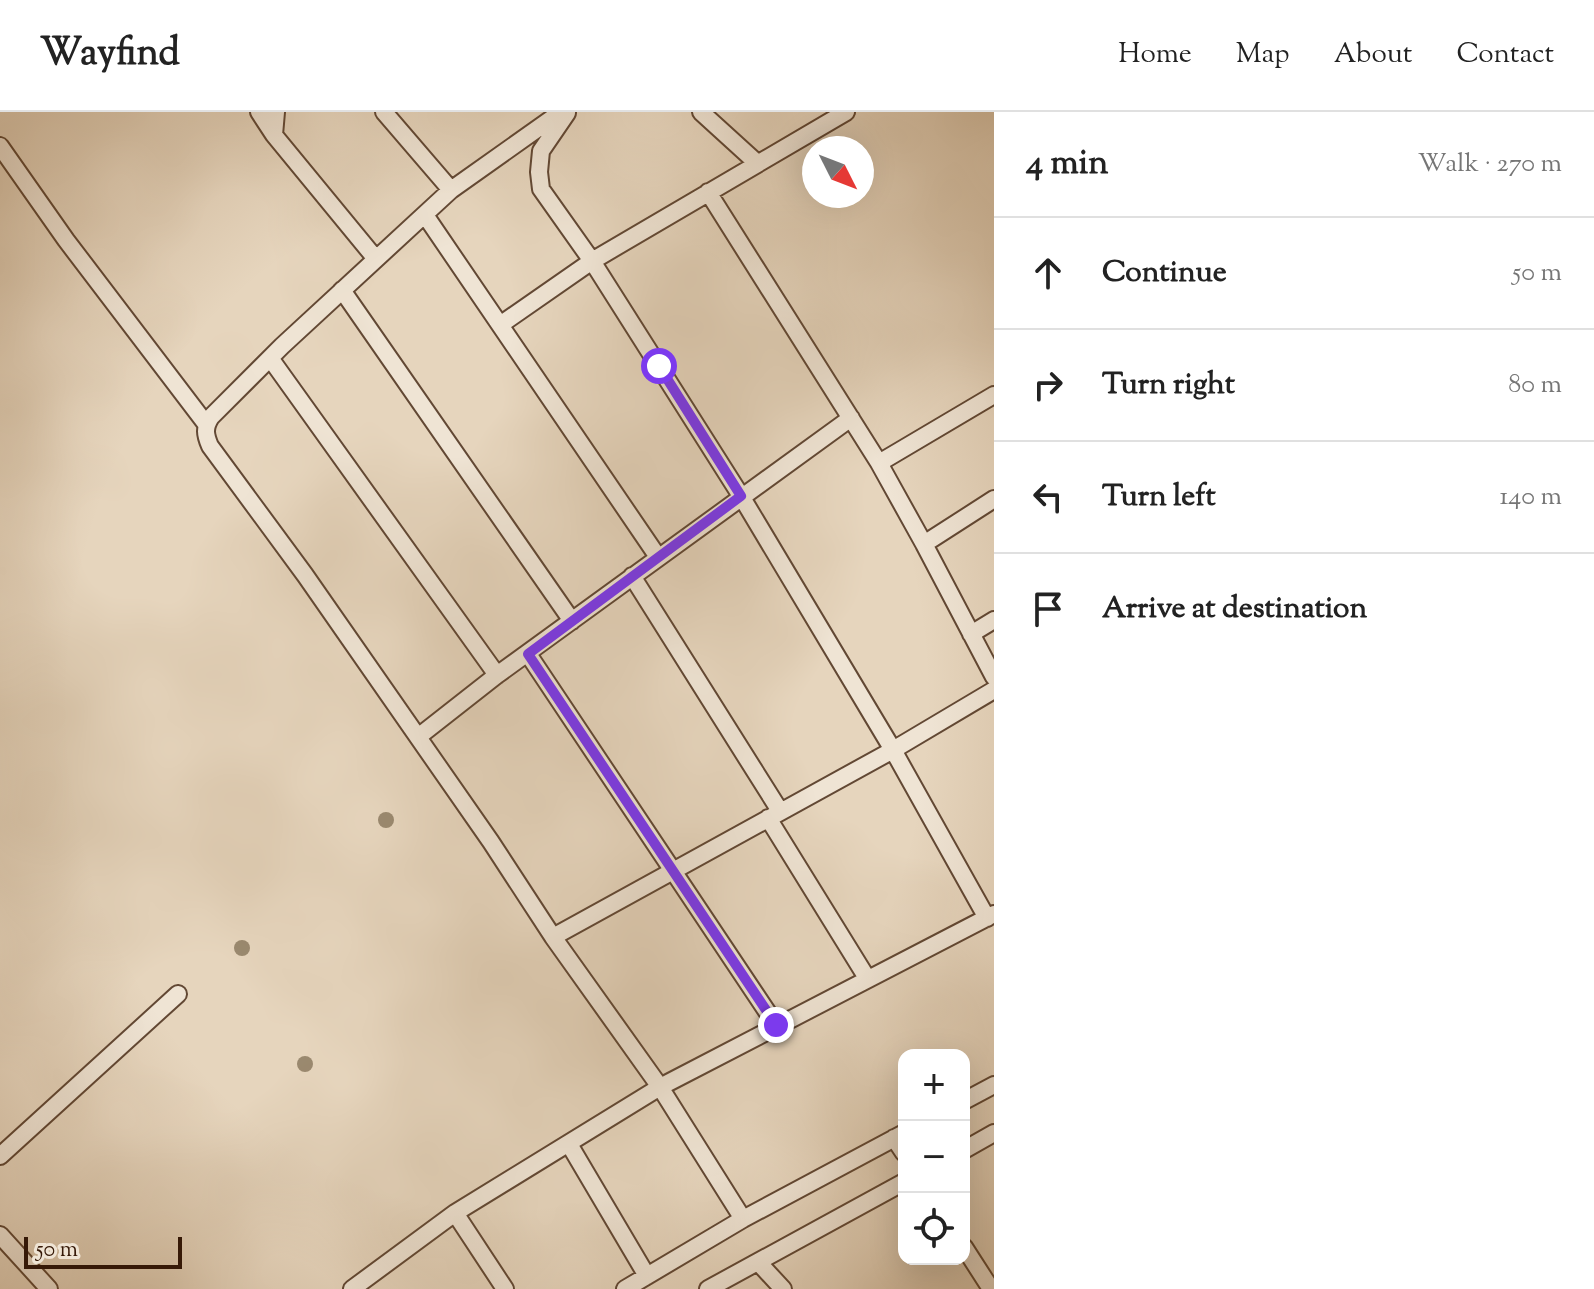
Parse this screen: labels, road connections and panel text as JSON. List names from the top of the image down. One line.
{"scale_bar":"50 m","north":"bottom right","page":{"header":"Wayfind","nav":["Home","Map","About","Contact"],"heading":["4 min","Walk · 270 m"],"list":[["Continue","50 m"],["Turn right","80 m"],["Turn left","140 m"],"Arrive at destination"],"map_buttons":["+","−"],"scale":"50 m"}}
